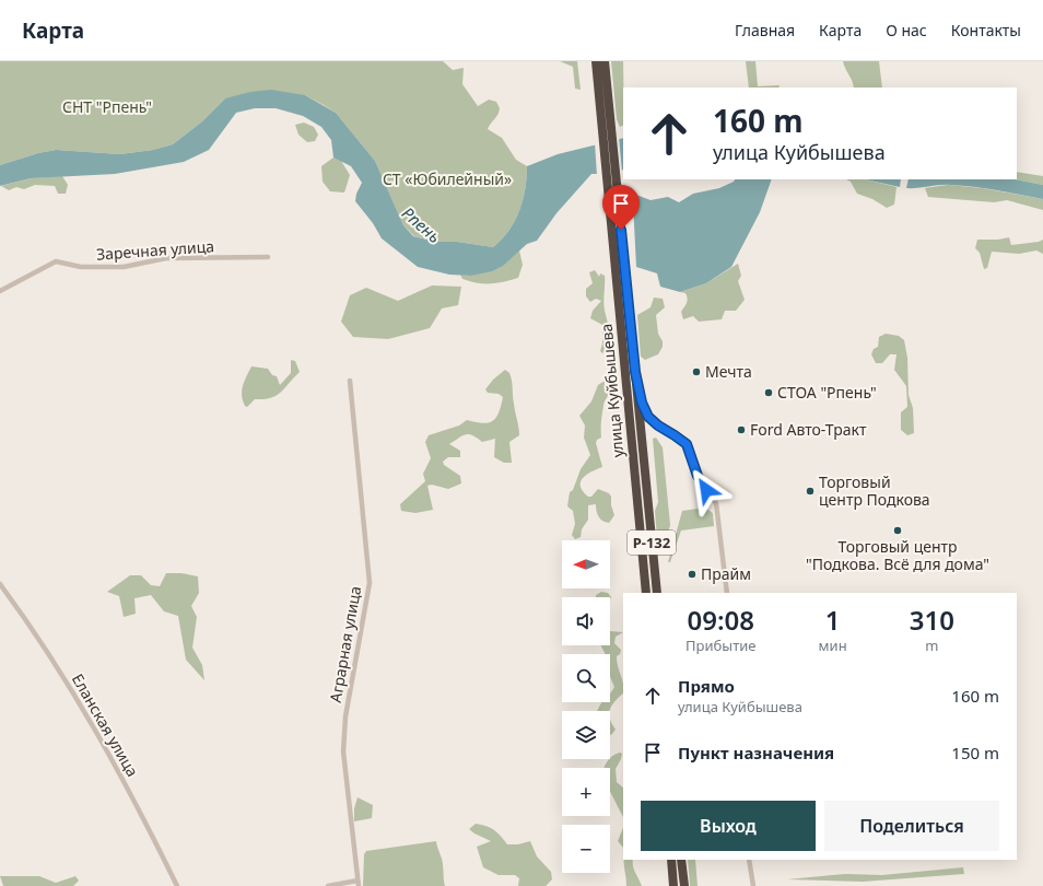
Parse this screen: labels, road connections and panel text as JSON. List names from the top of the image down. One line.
{"streets":{"highway":["улица Куйбышева","Р-132"],"street":["Заречная улица","Аграрная улица","Еланская улица"]},"crossings":[["улица Куйбышева","Р-132"]],"water":["Рпень"],"parks":["СНТ \"Рпень\"","СТ «Юбилейный»"],"places":["Мечта","СТОА \"Рпень\"","Ford Авто-Тракт","Торговый центр Подкова","Торговый центр \"Подкова. Всё для дома\"","Прайм"],"north":"left","page":{"header":"Карта","nav":["Главная","Карта","О нас","Контакты"],"turn":["160 m","улица Куйбышева"],"map_buttons":["+","−"],"eta":["09:08","Прибытие","1","мин","310","m"],"list":[{"name":"Прямо","note":"улица Куйбышева","value":"160 m"},{"name":"Пункт назначения","value":"150 m"}],"buttons":["Выход","Поделиться"]}}
